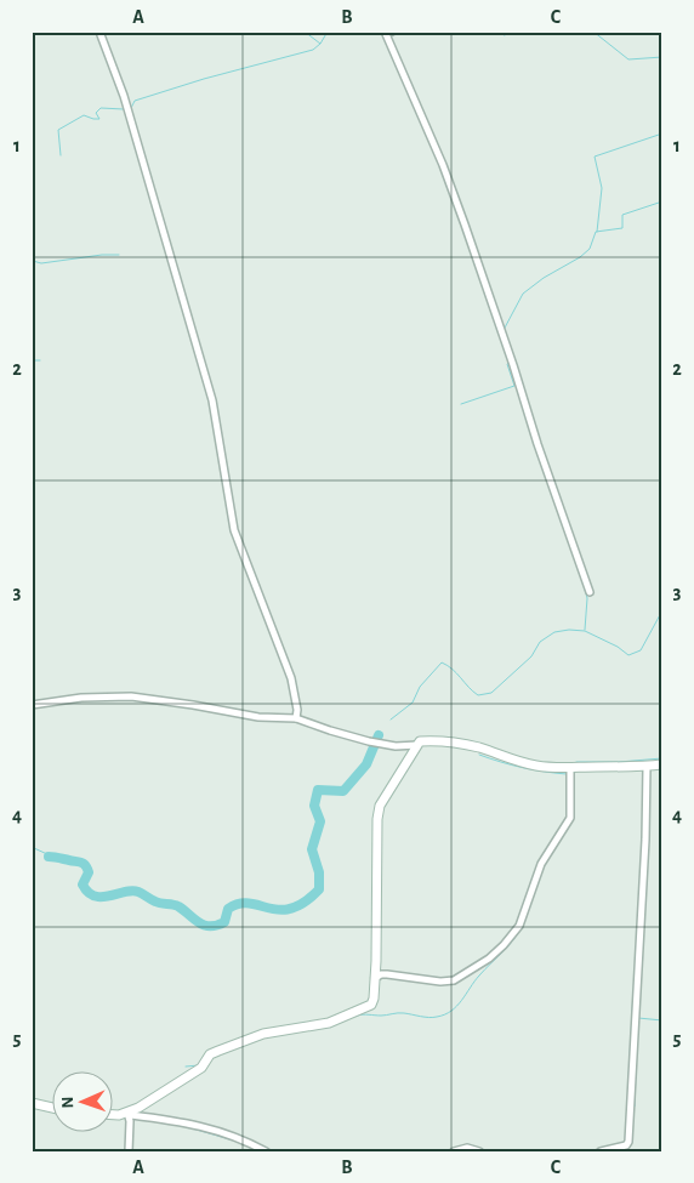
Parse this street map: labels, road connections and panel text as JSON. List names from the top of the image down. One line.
{"north":"left","grid":{"columns":["A","B","C"],"rows":["1","2","3","4","5"]}}
